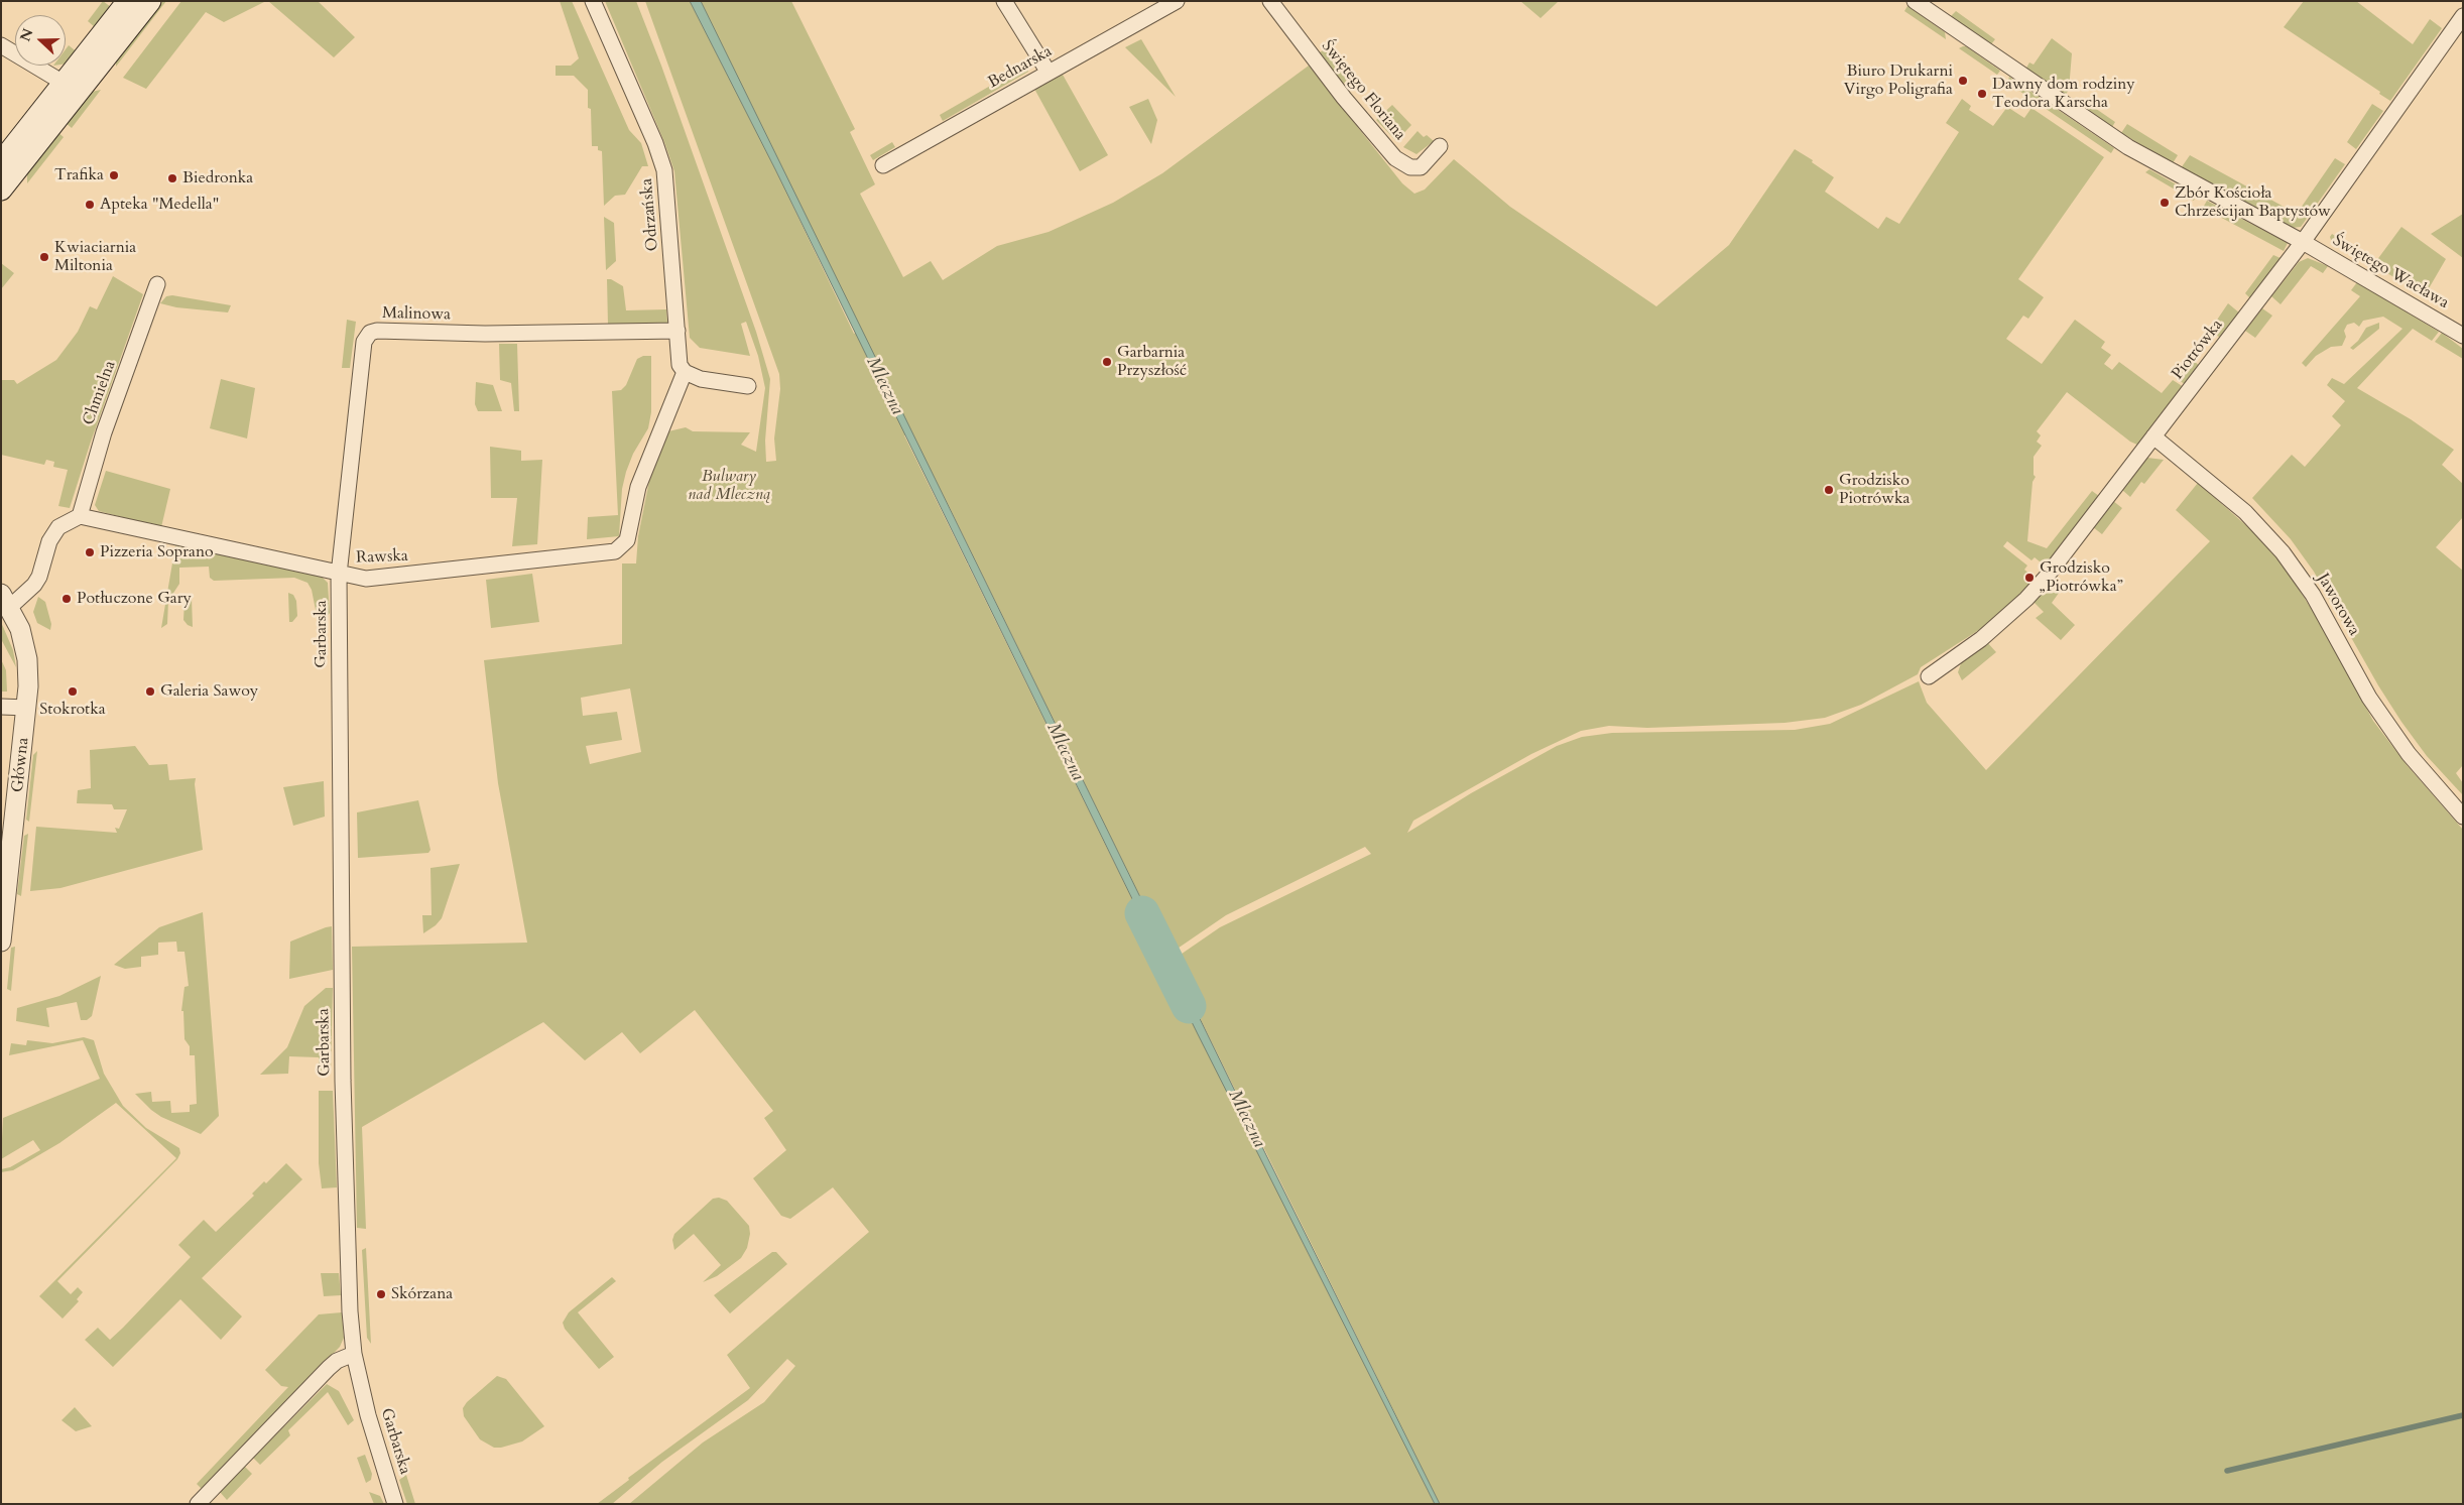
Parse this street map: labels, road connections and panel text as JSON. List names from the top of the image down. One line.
{"streets":{"street":["Bednarska","Świętego Floriana","Odrzańska","Świętego Wacława","Malinowa","Piotrówka","Chmielna","Rawska","Jaworowa","Garbarska","Główna"]},"crossings":[["Odrzańska","Malinowa"],["Odrzańska","Rawska"],["Świętego Wacława","Piotrówka"],["Malinowa","Rawska"],["Malinowa","Garbarska"],["Piotrówka","Jaworowa"],["Chmielna","Rawska"],["Rawska","Garbarska"]],"water":["Mleczna"],"parks":["Bulwary nad Mleczną"],"places":["Biuro Drukarni Virgo Poligrafia","Dawny dom rodziny Teodora Karscha","Trafika","Biedronka","Zbór Kościoła Chrześcijan Baptystów","Apteka \"Medella\"","Kwiaciarnia Miltonia","Garbarnia Przyszłość","Grodzisko Piotrówka","Pizzeria Soprano","Grodzisko „Piotrówka”","Potłuczone Gary","Stokrotka","Galeria Sawoy","Skórzana"],"north":"left"}
